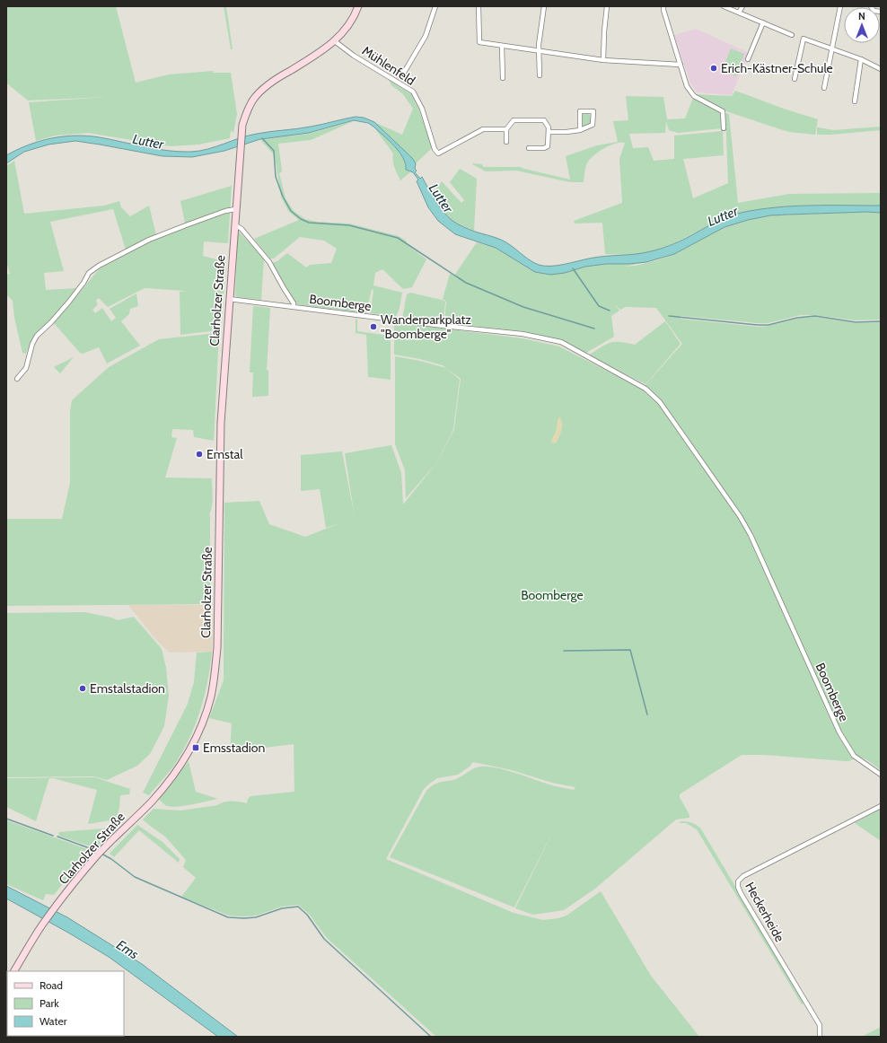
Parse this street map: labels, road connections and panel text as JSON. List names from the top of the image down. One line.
{"streets":{"street":["Mühlenfeld","Clarholzer Straße","Boomberge","Heckerheide"]},"crossings":[["Mühlenfeld","Clarholzer Straße"],["Clarholzer Straße","Boomberge"]],"water":["Lutter","Ems"],"parks":["Boomberge"],"places":{"other":["Erich-Kästner-Schule","Wanderparkplatz \"Boomberge\"","Emstal","Emstalstadion"],"transit":["Emsstadion"]},"legend":["Road","Park","Water"],"north":"top"}
